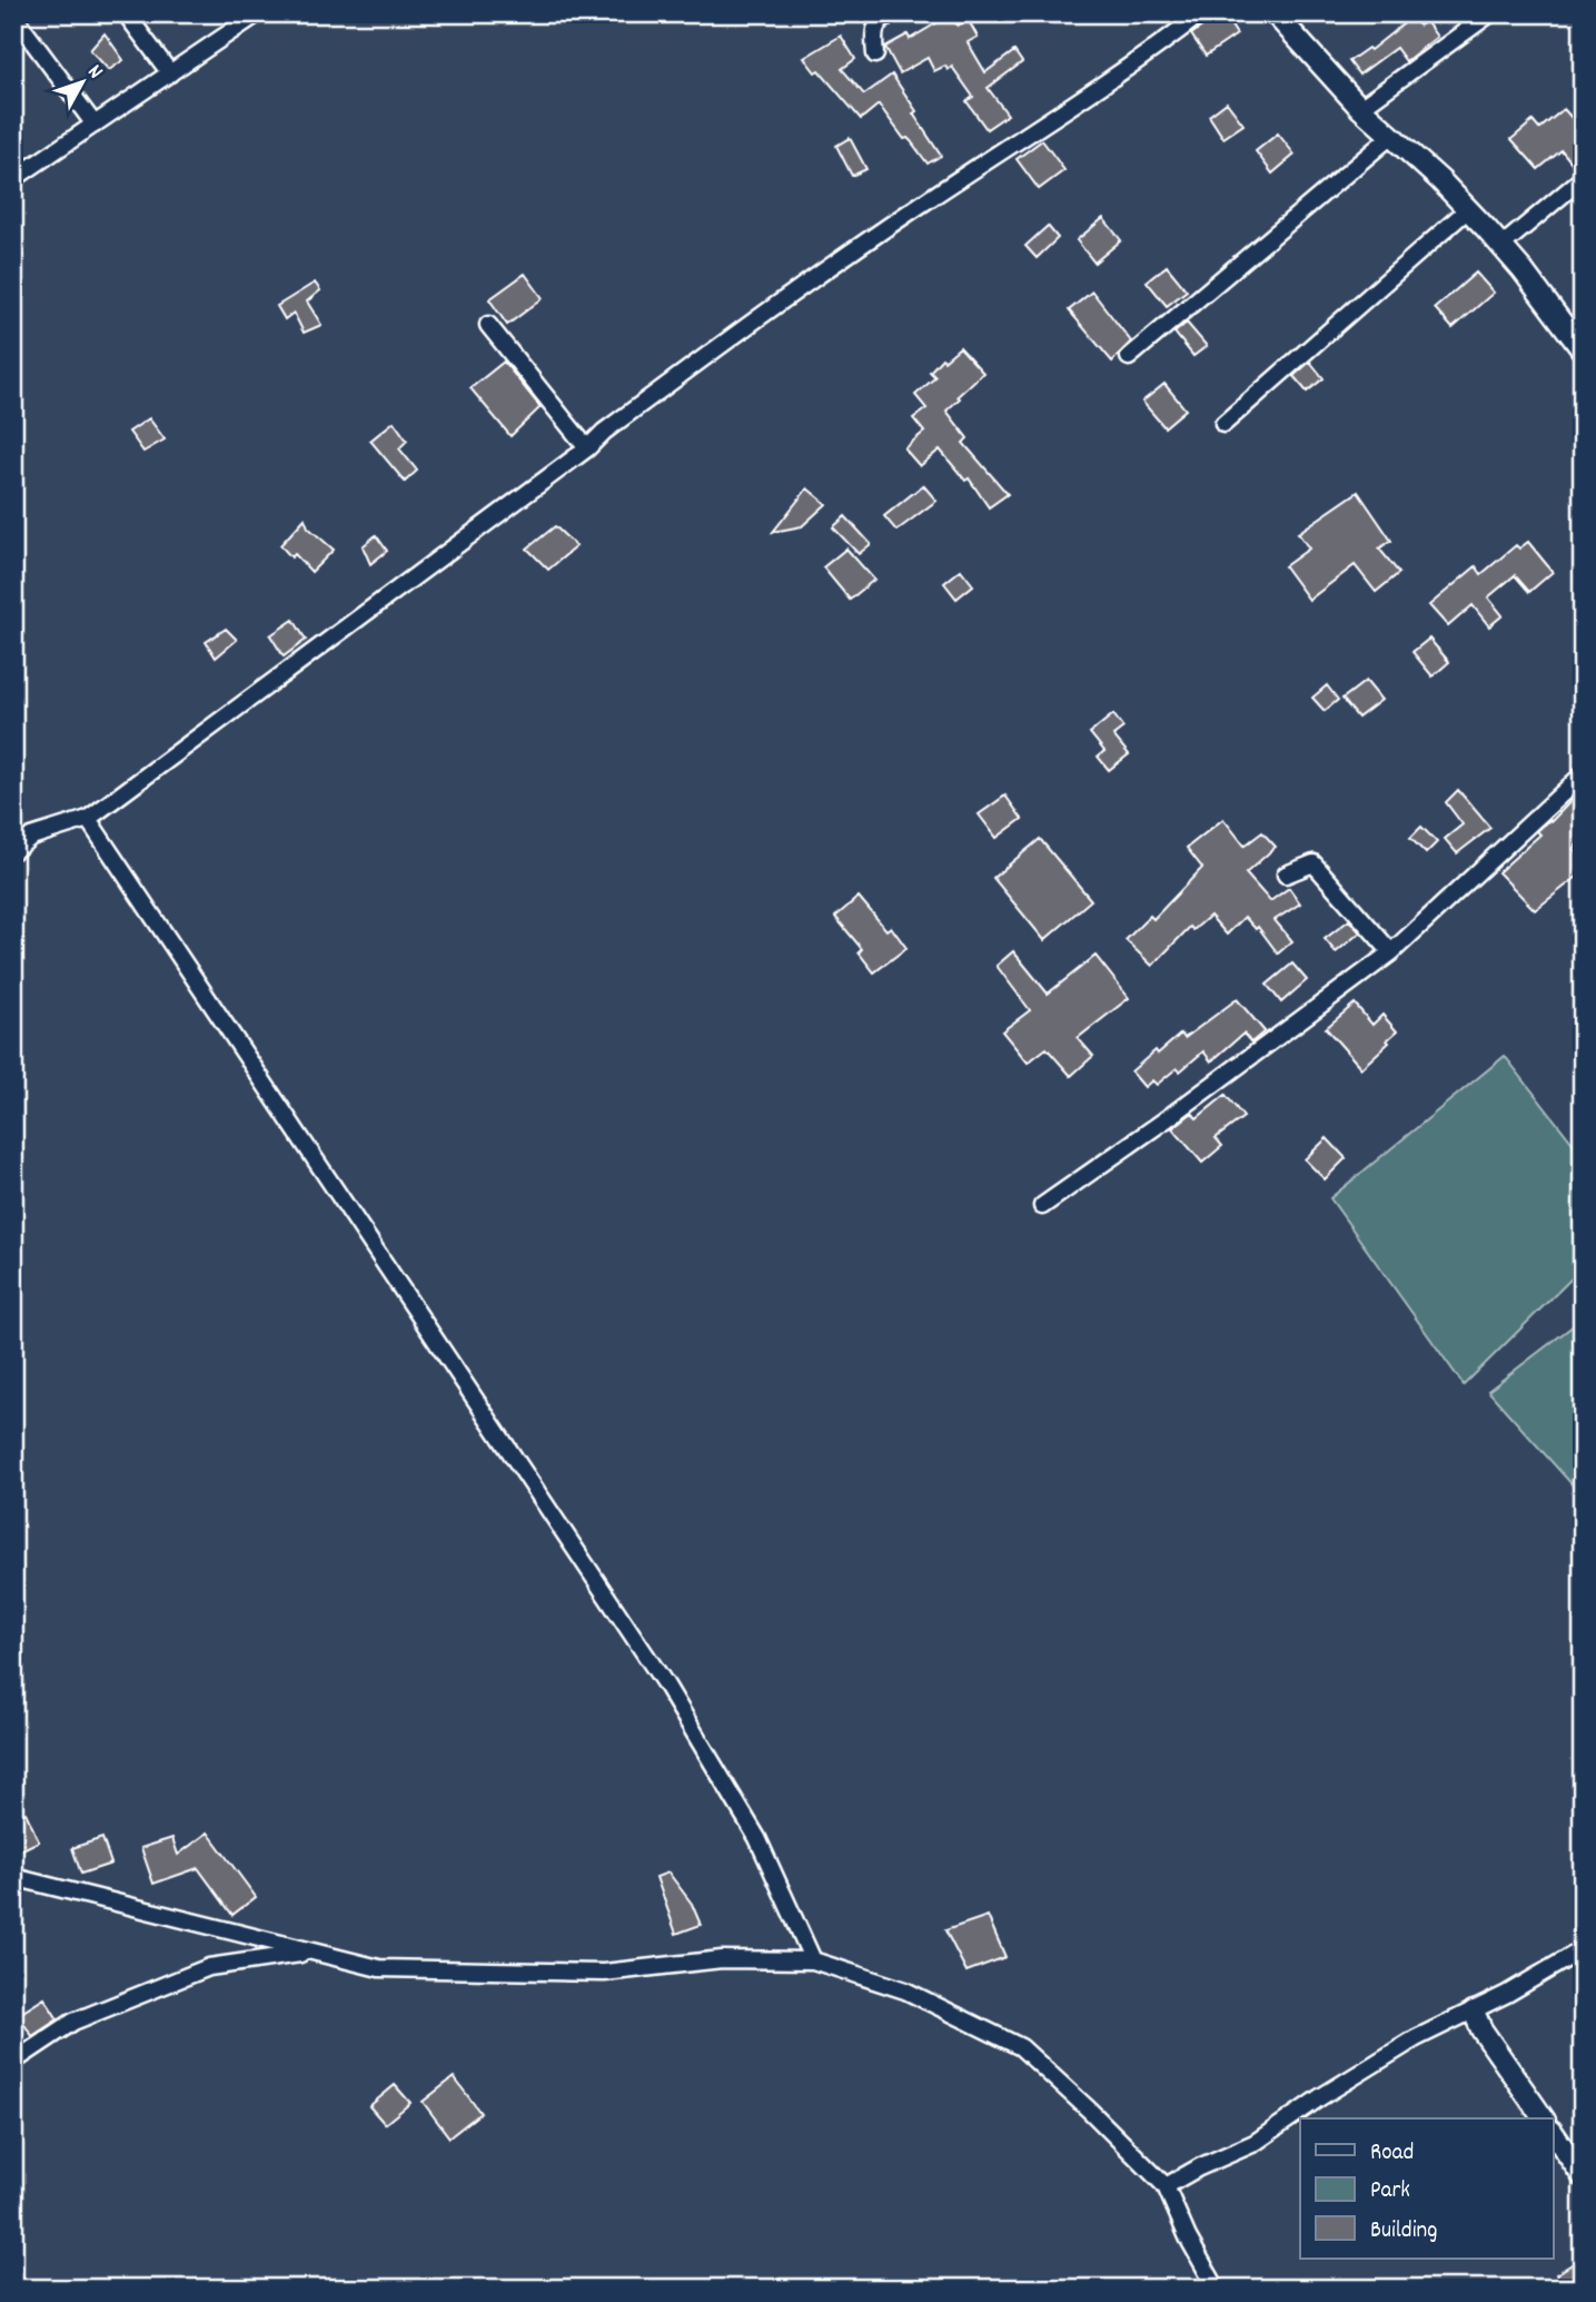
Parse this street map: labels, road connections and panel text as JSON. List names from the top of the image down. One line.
{"legend":["Road","Park","Building"],"north":"top right"}
